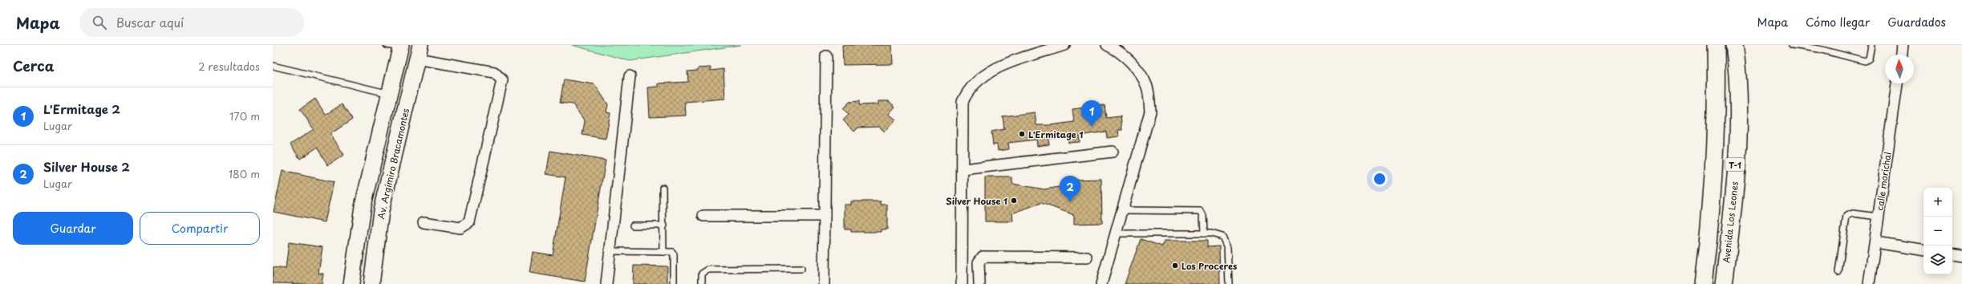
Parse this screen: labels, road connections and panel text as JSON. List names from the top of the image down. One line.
{"streets":{"main road":["T-1","Avenida Los Leones"],"street":["Av. Argimiro Bracamontes","calle morichal"]},"places":["L'Ermitage 1","Silver House 1","Los Proceres"],"north":"top","page":{"header":"Mapa","search":"Buscar aquí","nav":["Mapa","Cómo llegar","Guardados"],"heading":["Cerca","2 resultados"],"list":[{"mark":"1","name":"L'Ermitage 2","note":"Lugar","value":"170 m"},{"mark":"2","name":"Silver House 2","note":"Lugar","value":"180 m"}],"pins":["1","2"],"map_buttons":["+","−"],"buttons":["Guardar","Compartir"]}}
